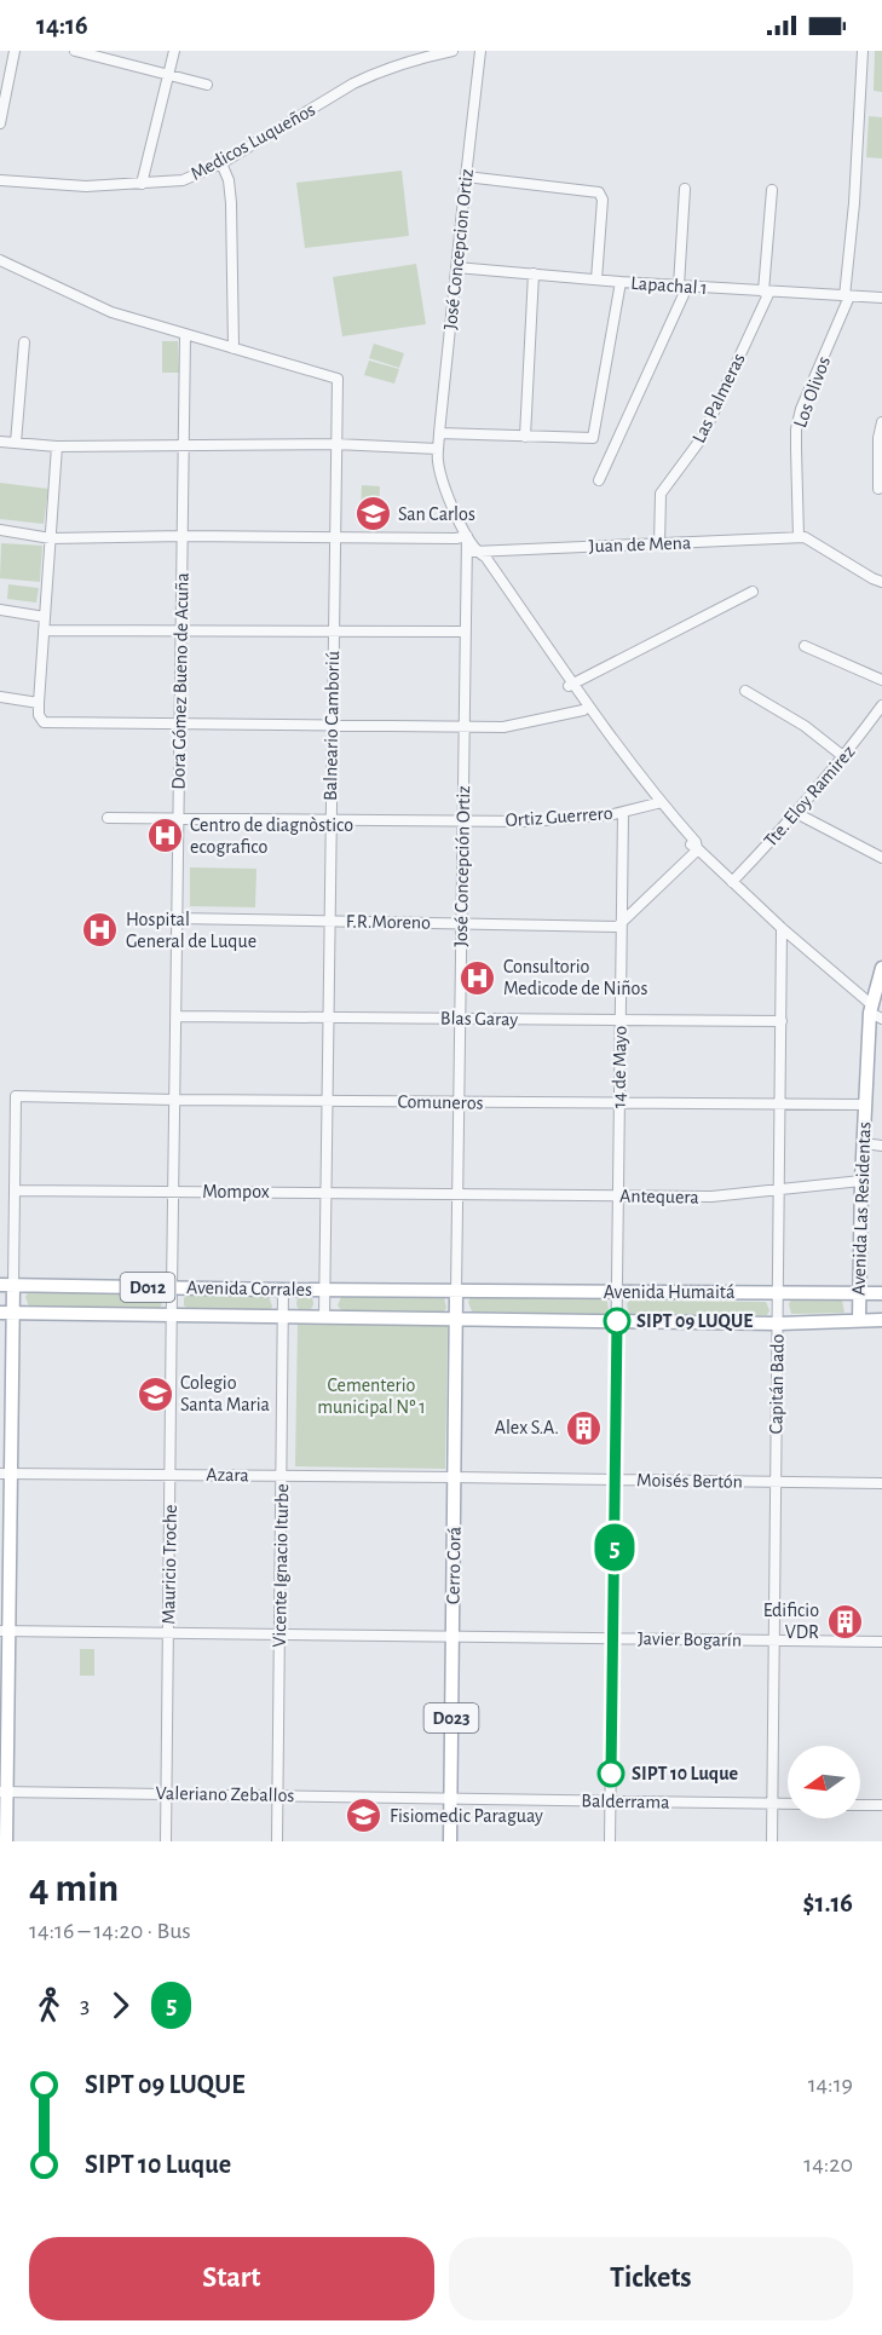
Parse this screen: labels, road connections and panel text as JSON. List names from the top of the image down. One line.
{"streets":{"main road":["Avenida Las Residentas","D012","Avenida Corrales","Avenida Humaitá","Cerro Corá","D023"],"street":["Medicos Luqueños","José Concepcion Ortiz","Lapachal 1","Los Olivos","Las Palmeras","Juan de Mena","Dora Gómez Bueno de Acuña","Balneario Camboriú","Tte. Eloy Ramirez","Ortiz Guerrero","José Concepción Ortiz","F.R.Moreno","Blas Garay","14 de Mayo","Comuneros","Mompox","Antequera","Capitán Bado","Azara","Moisés Bertón","Mauricio Troche","Vicente Ignacio Iturbe","Javier Bogarín","Valeriano Zeballos","Balderrama"]},"crossings":[["José Concepcion Ortiz","Lapachal 1"],["José Concepcion Ortiz","José Concepción Ortiz"],["Lapachal 1","Los Olivos"],["Lapachal 1","Las Palmeras"],["Los Olivos","Juan de Mena"],["Las Palmeras","Juan de Mena"],["Dora Gómez Bueno de Acuña","Ortiz Guerrero"],["Dora Gómez Bueno de Acuña","F.R.Moreno"],["Dora Gómez Bueno de Acuña","Blas Garay"],["Dora Gómez Bueno de Acuña","Comuneros"],["Dora Gómez Bueno de Acuña","Mompox"],["Dora Gómez Bueno de Acuña","Avenida Corrales"],["Dora Gómez Bueno de Acuña","Mauricio Troche"],["Balneario Camboriú","Ortiz Guerrero"],["Balneario Camboriú","F.R.Moreno"],["Balneario Camboriú","Blas Garay"],["Balneario Camboriú","Comuneros"],["Balneario Camboriú","Mompox"],["Balneario Camboriú","Avenida Corrales"],["Ortiz Guerrero","José Concepción Ortiz"],["Ortiz Guerrero","14 de Mayo"],["José Concepción Ortiz","F.R.Moreno"],["José Concepción Ortiz","Blas Garay"],["José Concepción Ortiz","Comuneros"],["José Concepción Ortiz","Mompox"],["José Concepción Ortiz","Antequera"],["José Concepción Ortiz","Avenida Corrales"],["José Concepción Ortiz","Avenida Humaitá"],["José Concepción Ortiz","Cerro Corá"],["F.R.Moreno","14 de Mayo"],["Blas Garay","14 de Mayo"],["Blas Garay","Capitán Bado"],["14 de Mayo","Comuneros"],["14 de Mayo","Antequera"],["14 de Mayo","Avenida Humaitá"],["14 de Mayo","Moisés Bertón"],["14 de Mayo","Javier Bogarín"],["14 de Mayo","Balderrama"],["Comuneros","Mompox"],["Comuneros","Avenida Las Residentas"],["Comuneros","Capitán Bado"],["Mompox","Antequera"],["Antequera","Avenida Las Residentas"],["Antequera","Capitán Bado"],["Avenida Las Residentas","Avenida Humaitá"],["Avenida Corrales","Avenida Humaitá"],["Avenida Corrales","Mauricio Troche"],["Avenida Corrales","Vicente Ignacio Iturbe"],["Avenida Corrales","Cerro Corá"],["Avenida Humaitá","Capitán Bado"],["Avenida Humaitá","Cerro Corá"],["Capitán Bado","Moisés Bertón"],["Capitán Bado","Javier Bogarín"],["Capitán Bado","Balderrama"],["Azara","Moisés Bertón"],["Azara","Mauricio Troche"],["Azara","Vicente Ignacio Iturbe"],["Azara","Cerro Corá"],["Moisés Bertón","Cerro Corá"],["Mauricio Troche","Javier Bogarín"],["Mauricio Troche","Valeriano Zeballos"],["Vicente Ignacio Iturbe","Javier Bogarín"],["Vicente Ignacio Iturbe","Valeriano Zeballos"],["Cerro Corá","Javier Bogarín"],["Cerro Corá","Valeriano Zeballos"],["Cerro Corá","Balderrama"],["Valeriano Zeballos","Balderrama"]],"parks":["Cementerio municipal Nº 1"],"places":{"school or university":["San Carlos","Colegio Santa Maria","Fisiomedic Paraguay"],"hospital":["Centro de diagnòstico ecografico","Hospital General de Luque","Consultorio Medicode de Niños"],"other":["SIPT 09 LUQUE","SIPT 10 Luque"],"building":["Alex S.A.","Edificio VDR"]},"lines":["bus line 5"],"north":"left","page":{"status":"14:16","on_map":"5","heading":["4 min","14:16 – 14:20 · Bus","$1.16"],"legs":["3","5"],"list":[{"name":"SIPT 09 LUQUE","value":"14:19"},{"name":"SIPT 10 Luque","value":"14:20"}],"buttons":["Start","Tickets"]}}
